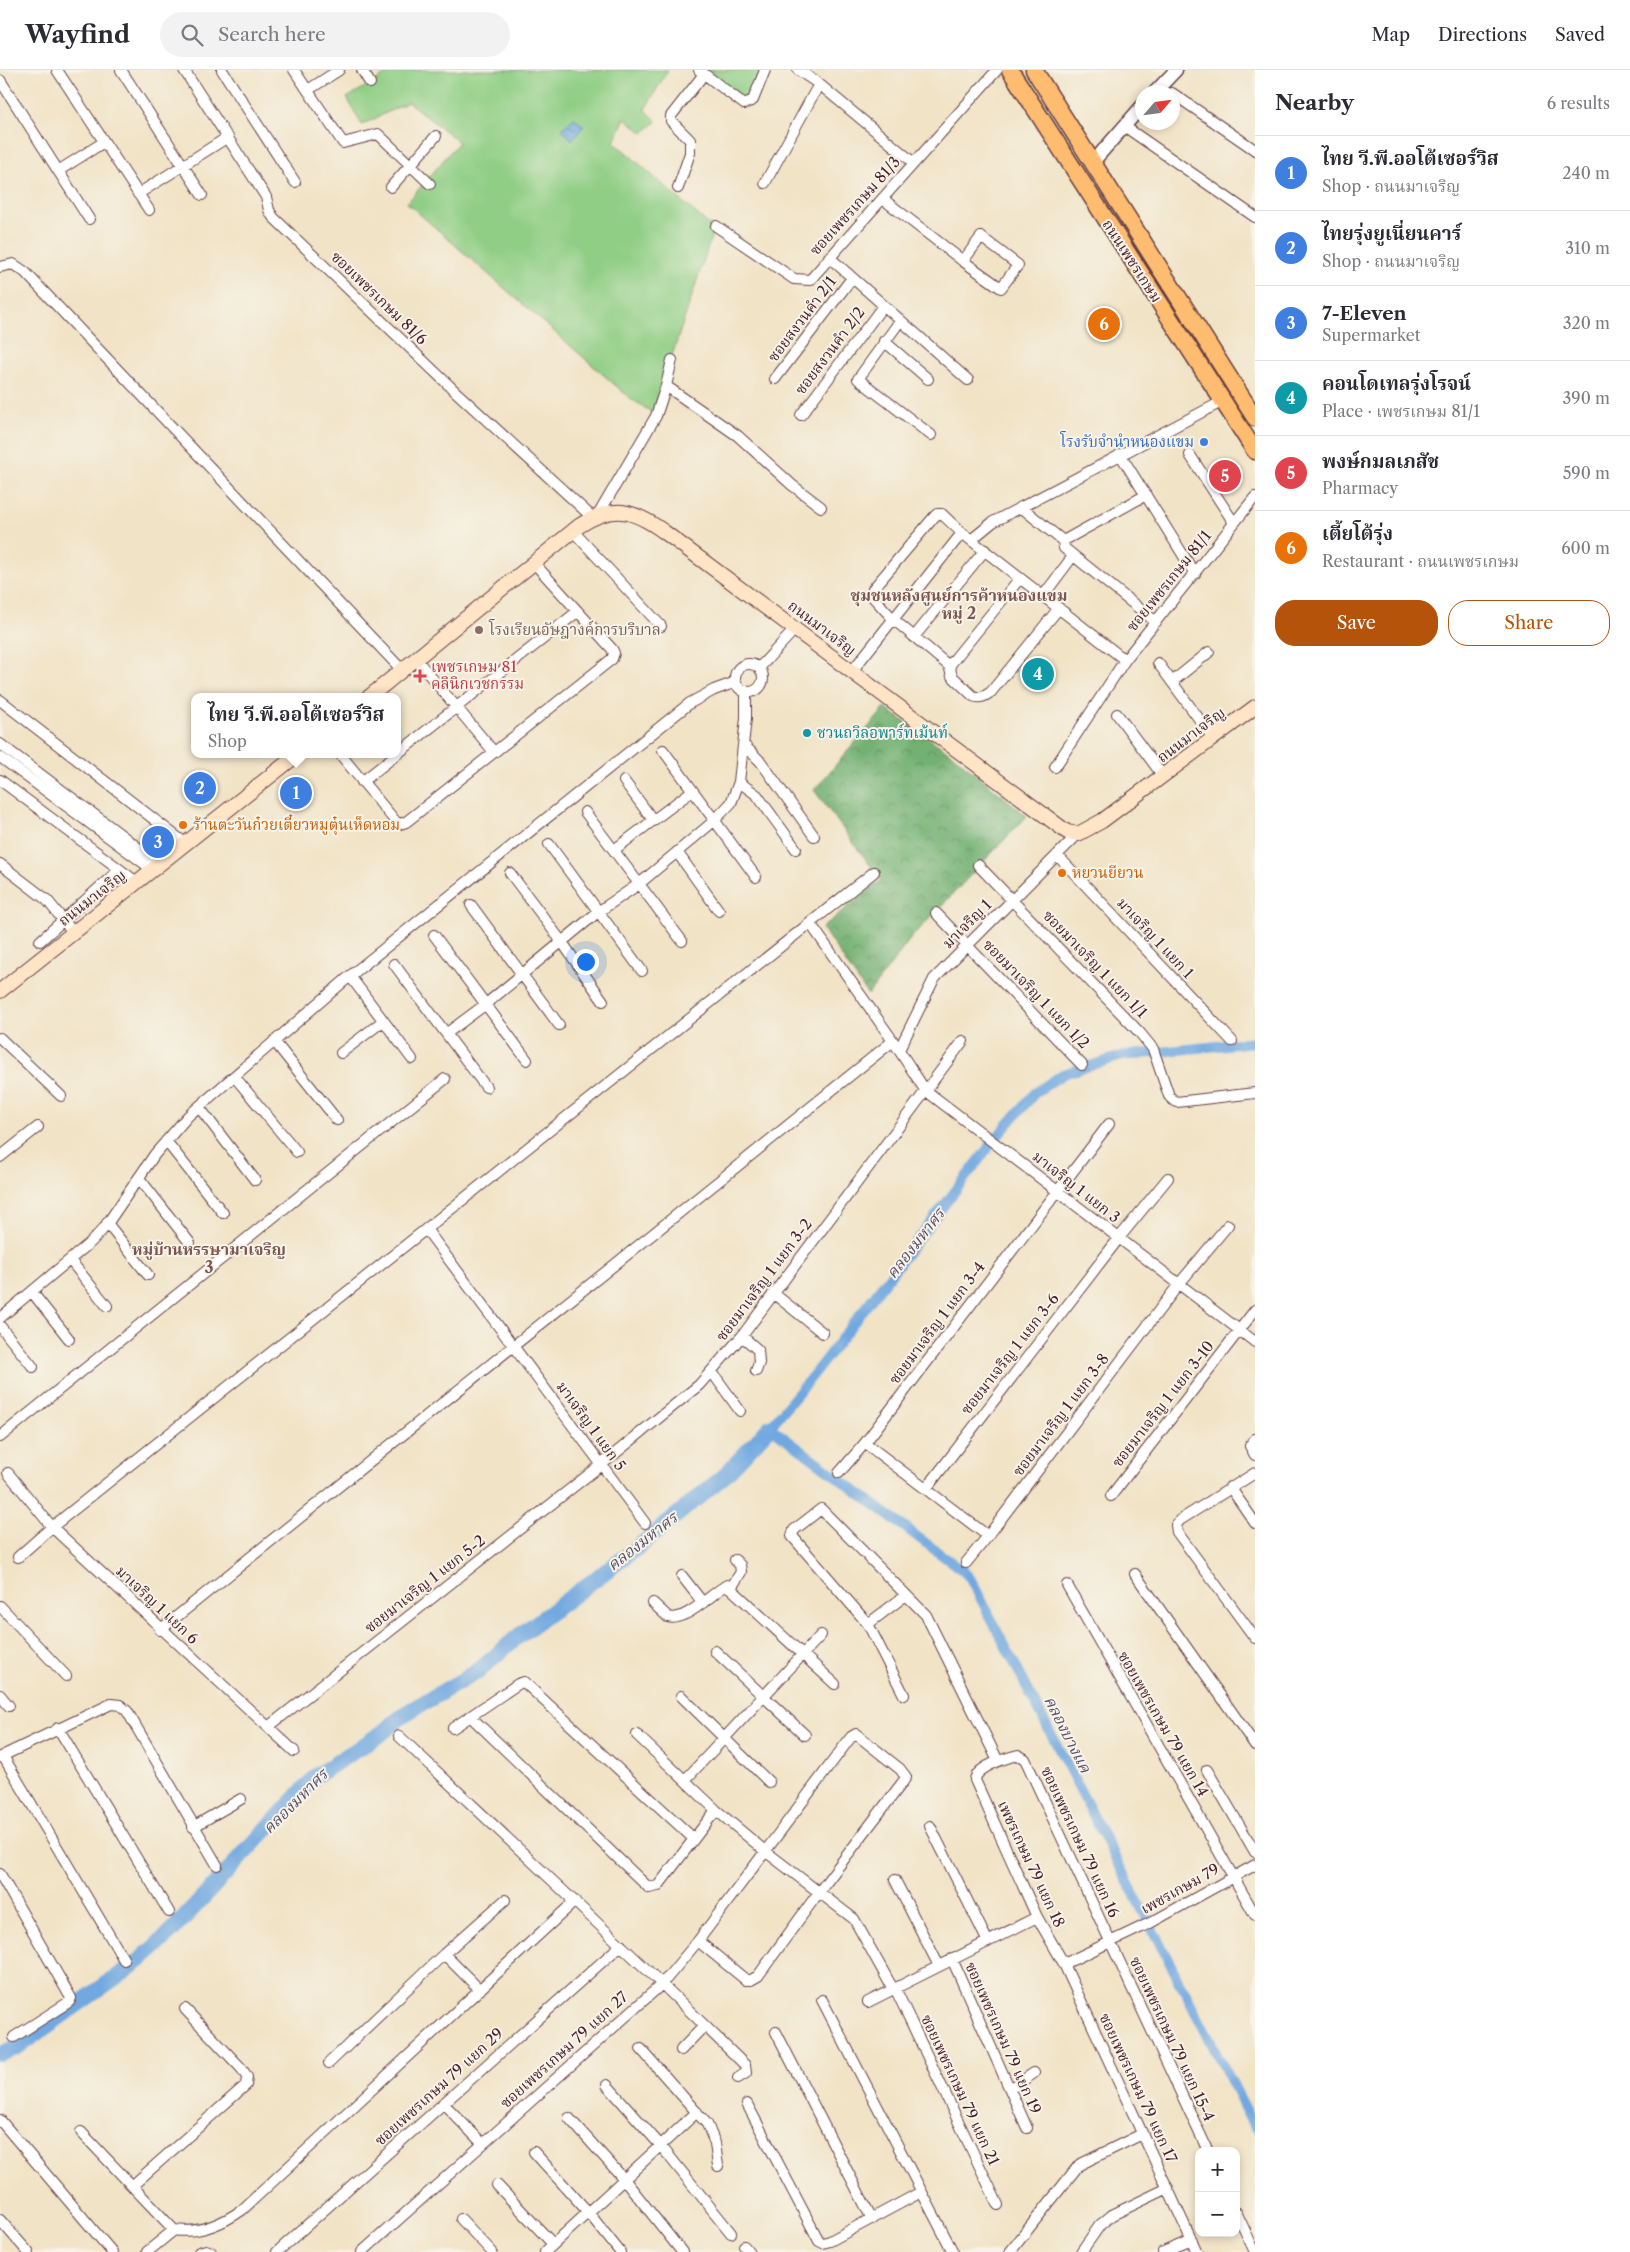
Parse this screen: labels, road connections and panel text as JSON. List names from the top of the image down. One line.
{"streets":{"main road":["ถนนเพชรเกษม","ถนนมาเจริญ"],"street":["ซอยเพชรเกษม 81/3","ซอยเพชรเกษม 81/6","ซอยสงวนคำ 2/1","ซอยสงวนคำ 2/2","ซอยเพชรเกษม 81/1","มาเจริญ 1","มาเจริญ 1 แยก 1","ซอยมาเจริญ 1 แยก 1/1","ซอยมาเจริญ 1 แยก 1/2","มาเจริญ 1 แยก 3","ซอยมาเจริญ 1 แยก 3-2","ซอยมาเจริญ 1 แยก 3-4","ซอยมาเจริญ 1 แยก 3-6","ซอยมาเจริญ 1 แยก 3-10","ซอยมาเจริญ 1 แยก 3-8","มาเจริญ 1 แยก 5","ซอยมาเจริญ 1 แยก 5-2","มาเจริญ 1 แยก 6","ซอยเพชรเกษม 79 แยก 14","ซอยเพชรเกษม 79 แยก 16","เพชรเกษม 79 แยก 18","เพชรเกษม 79","ซอยเพชรเกษม 79 แยก 19","ซอยเพชรเกษม 79 แยก 15-4","ซอยเพชรเกษม 79 แยก 27","ซอยเพชรเกษม 79 แยก 29","ซอยเพชรเกษม 79 แยก 17","ซอยเพชรเกษม 79 แยก 21"]},"crossings":[["ซอยเพชรเกษม 81/6","ถนนมาเจริญ"],["ถนนมาเจริญ","มาเจริญ 1"],["มาเจริญ 1","มาเจริญ 1 แยก 1"],["มาเจริญ 1","ซอยมาเจริญ 1 แยก 1/1"],["มาเจริญ 1","ซอยมาเจริญ 1 แยก 1/2"],["มาเจริญ 1","มาเจริญ 1 แยก 3"],["มาเจริญ 1 แยก 3","ซอยมาเจริญ 1 แยก 3-2"],["มาเจริญ 1 แยก 3","ซอยมาเจริญ 1 แยก 3-4"],["มาเจริญ 1 แยก 3","ซอยมาเจริญ 1 แยก 3-6"],["มาเจริญ 1 แยก 3","ซอยมาเจริญ 1 แยก 3-10"],["มาเจริญ 1 แยก 3","ซอยมาเจริญ 1 แยก 3-8"],["ซอยมาเจริญ 1 แยก 3-2","มาเจริญ 1 แยก 5"],["ซอยมาเจริญ 1 แยก 3-2","ซอยมาเจริญ 1 แยก 5-2"],["มาเจริญ 1 แยก 5","ซอยมาเจริญ 1 แยก 5-2"],["ซอยมาเจริญ 1 แยก 5-2","มาเจริญ 1 แยก 6"],["ซอยเพชรเกษม 79 แยก 14","เพชรเกษม 79"],["ซอยเพชรเกษม 79 แยก 16","เพชรเกษม 79 แยก 18"],["ซอยเพชรเกษม 79 แยก 16","เพชรเกษม 79"],["ซอยเพชรเกษม 79 แยก 16","ซอยเพชรเกษม 79 แยก 15-4"],["เพชรเกษม 79 แยก 18","เพชรเกษม 79"],["เพชรเกษม 79 แยก 18","ซอยเพชรเกษม 79 แยก 17"],["เพชรเกษม 79","ซอยเพชรเกษม 79 แยก 15-4"],["เพชรเกษม 79","ซอยเพชรเกษม 79 แยก 17"],["ซอยเพชรเกษม 79 แยก 27","ซอยเพชรเกษม 79 แยก 21"]],"districts":["ชุมชนหลังศูนย์การค้าหนองแขม หมู่ 2","หมู่บ้านหรรษามาเจริญ 3"],"water":["คลองมหาศร","คลองบางแค"],"places":{"other":["โรงรับจำนำหนองแขม","โรงเรียนอัษฎางค์การบริบาล","ชวนถวิลอพาร์ทเม้นท์","ร้านตะวันก๋วยเตี๋ยวหมูตุ๋นเห็ดหอม","หยวนยียวน"],"health":["เพชรเกษม 81 คลินิกเวชกรรม"]},"north":"top right","page":{"header":"Wayfind","search":"Search here","nav":["Map","Directions","Saved"],"heading":["Nearby","6 results"],"list":[{"mark":"1","name":"ไทย วี.พี.ออโต้เซอร์วิส","note":"Shop · ถนนมาเจริญ","value":"240 m"},{"mark":"2","name":"ไทยรุ่งยูเนี่ยนคาร์","note":"Shop · ถนนมาเจริญ","value":"310 m"},{"mark":"3","name":"7-Eleven","note":"Supermarket","value":"320 m"},{"mark":"4","name":"คอนโดเทลรุ่งโรจน์","note":"Place · เพชรเกษม 81/1","value":"390 m"},{"mark":"5","name":"พงษ์กมลเภสัช","note":"Pharmacy","value":"590 m"},{"mark":"6","name":"เตี้ยโต้รุ่ง","note":"Restaurant · ถนนเพชรเกษม","value":"600 m"}],"pins":["6","5","4","2","1","3"],"buttons":["Save","Share"],"popup":["ไทย วี.พี.ออโต้เซอร์วิส","Shop"],"map_buttons":["+","−"]}}
